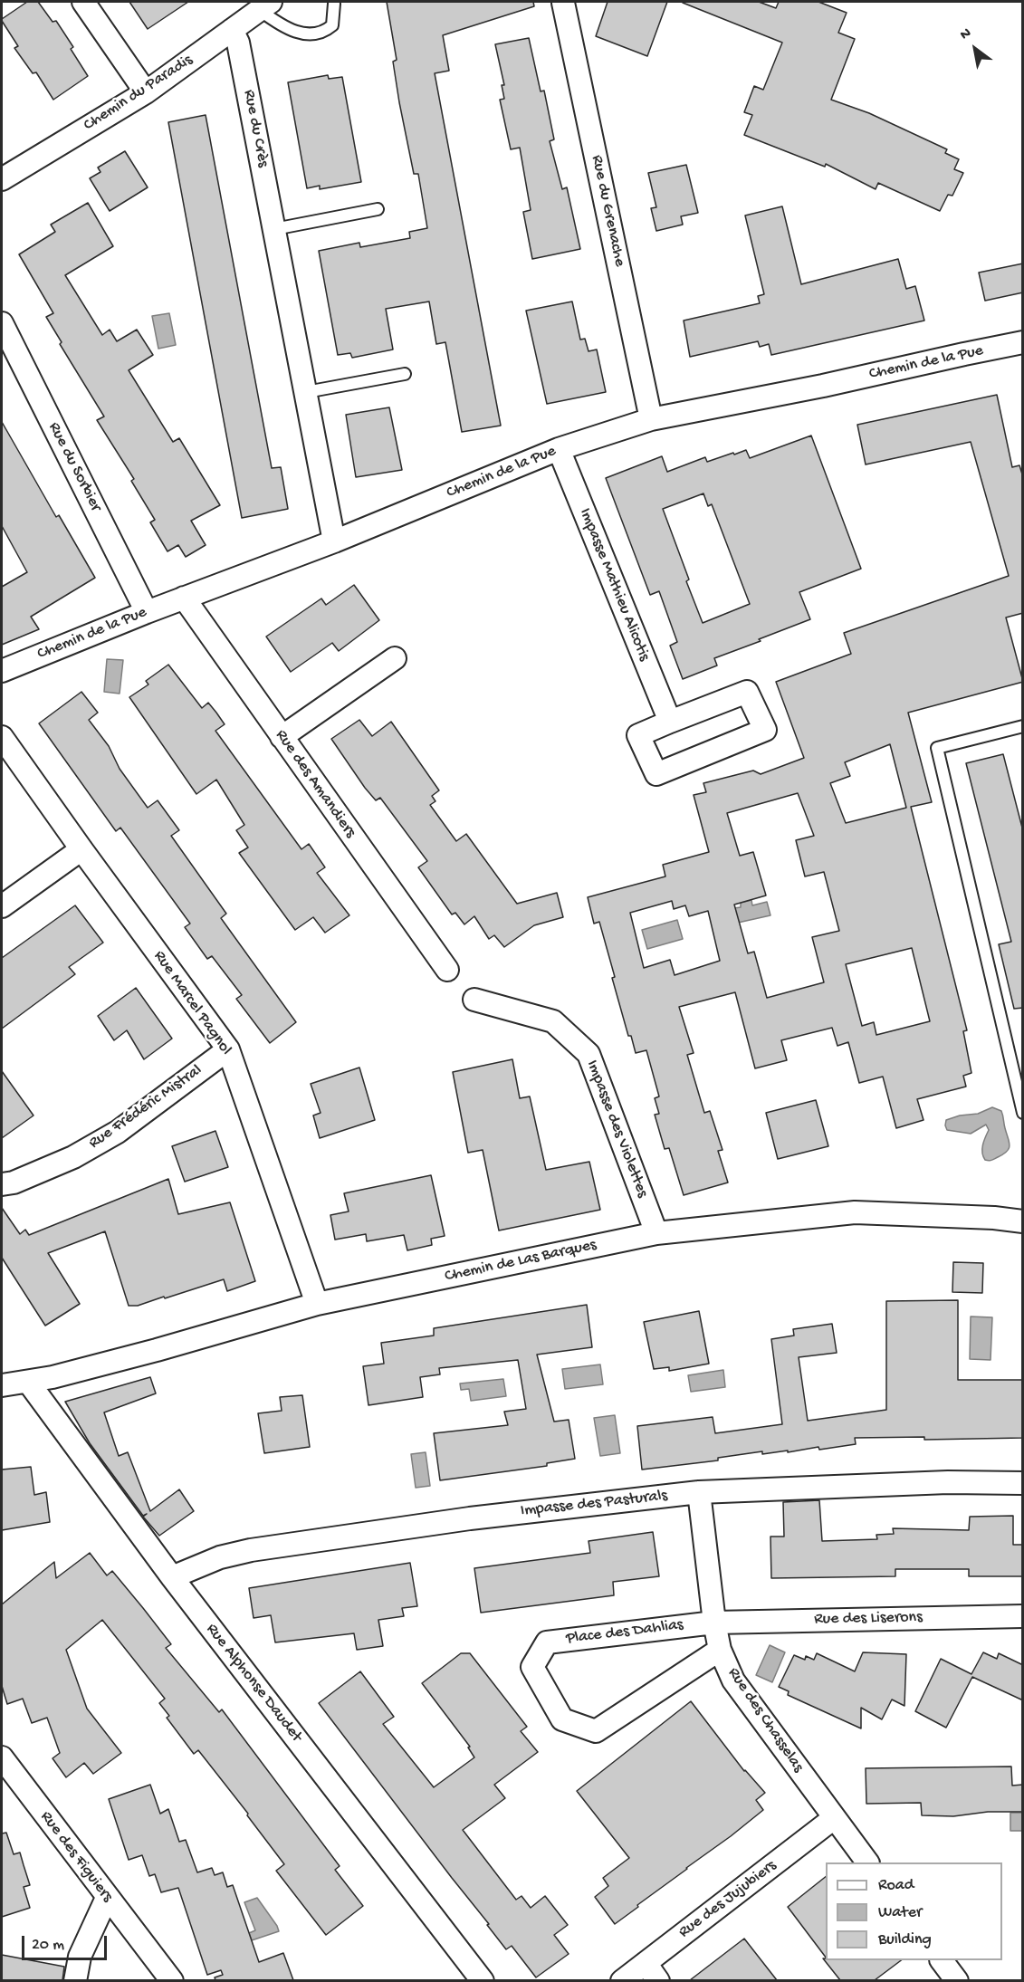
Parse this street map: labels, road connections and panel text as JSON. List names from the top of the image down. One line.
{"streets":{"street":["Chemin du Paradis","Rue du Crès","Rue du Grenache","Chemin de la Pue","Rue du Sorbier","Impasse Mathieu Alicotis","Rue des Amandiers","Rue Marcel Pagnol","Rue Frédéric Mistral","Impasse des Violettes","Chemin de Las Barques","Impasse des Pasturals","Rue des Liserons","Place des Dahlias","Rue Alphonse Daudet","Rue des Chasselas","Rue des Figuiers","Rue des Jujubiers"]},"crossings":[["Chemin du Paradis","Rue du Crès"],["Rue du Crès","Chemin de la Pue"],["Rue du Grenache","Chemin de la Pue"],["Chemin de la Pue","Rue du Sorbier"],["Chemin de la Pue","Impasse Mathieu Alicotis"],["Chemin de la Pue","Rue des Amandiers"],["Rue Marcel Pagnol","Rue Frédéric Mistral"],["Rue Marcel Pagnol","Chemin de Las Barques"],["Impasse des Violettes","Chemin de Las Barques"],["Chemin de Las Barques","Rue Alphonse Daudet"],["Impasse des Pasturals","Rue Alphonse Daudet"],["Impasse des Pasturals","Rue des Chasselas"],["Rue des Liserons","Place des Dahlias"],["Rue des Liserons","Rue des Chasselas"],["Place des Dahlias","Rue des Chasselas"],["Rue des Chasselas","Rue des Jujubiers"]],"legend":["Road","Water","Building"],"scale_bar":"20 m","north":"top left"}
